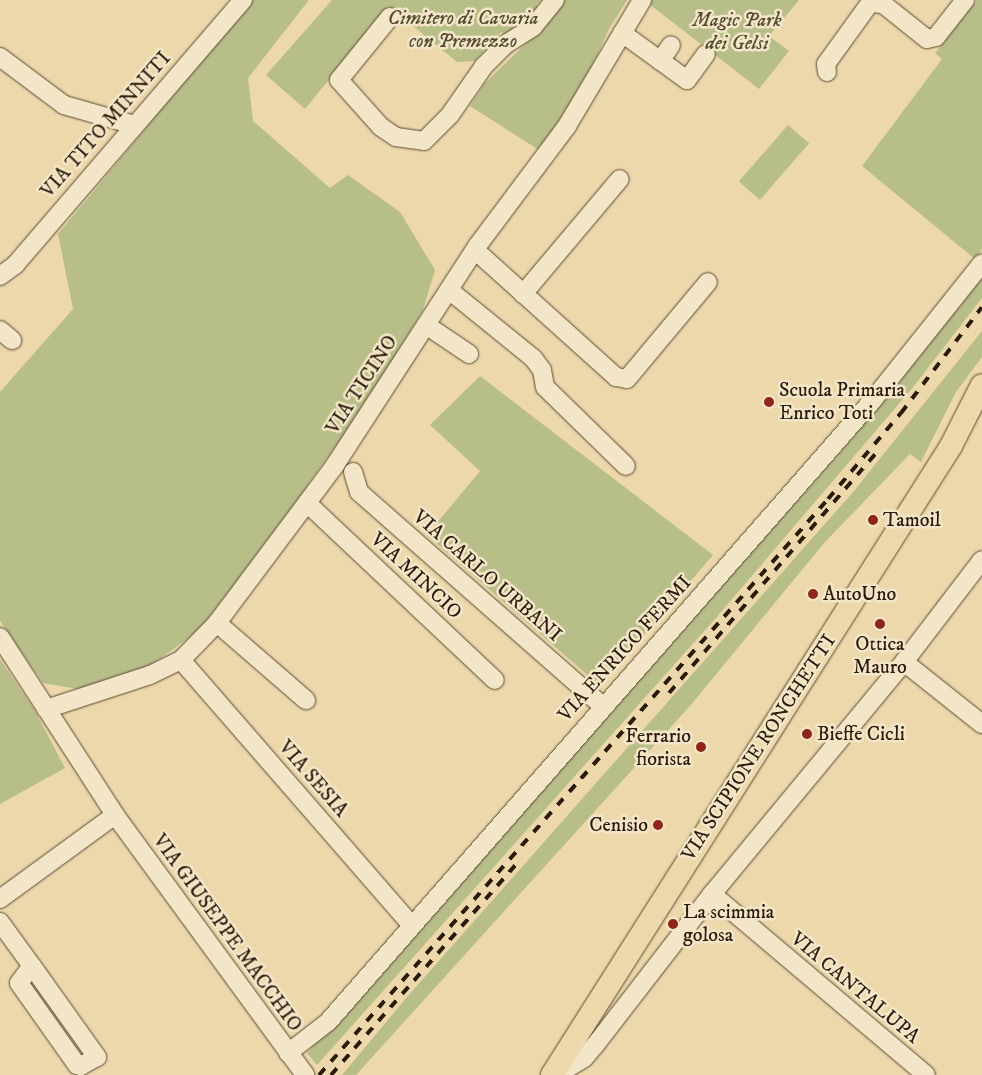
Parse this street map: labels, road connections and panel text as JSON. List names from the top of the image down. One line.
{"streets":{"main road":["VIA SCIPIONE RONCHETTI"],"street":["VIA TITO MINNITI","VIA TICINO","VIA MINCIO","VIA CARLO URBANI","VIA ENRICO FERMI","VIA SESIA","VIA GIUSEPPE MACCHIO","VIA CANTALUPA"]},"crossings":[["VIA TICINO","VIA MINCIO"],["VIA TICINO","VIA SESIA"],["VIA TICINO","VIA GIUSEPPE MACCHIO"],["VIA CARLO URBANI","VIA ENRICO FERMI"],["VIA ENRICO FERMI","VIA SESIA"],["VIA ENRICO FERMI","VIA GIUSEPPE MACCHIO"]],"parks":["Cimitero di Cavaria con Premezzo","Magic Park dei Gelsi"],"places":["Scuola Primaria Enrico Toti","Tamoil","AutoUno","Ottica Mauro","Bieffe Cicli","Ferrario fiorista","Cenisio","La scimmia golosa"]}
